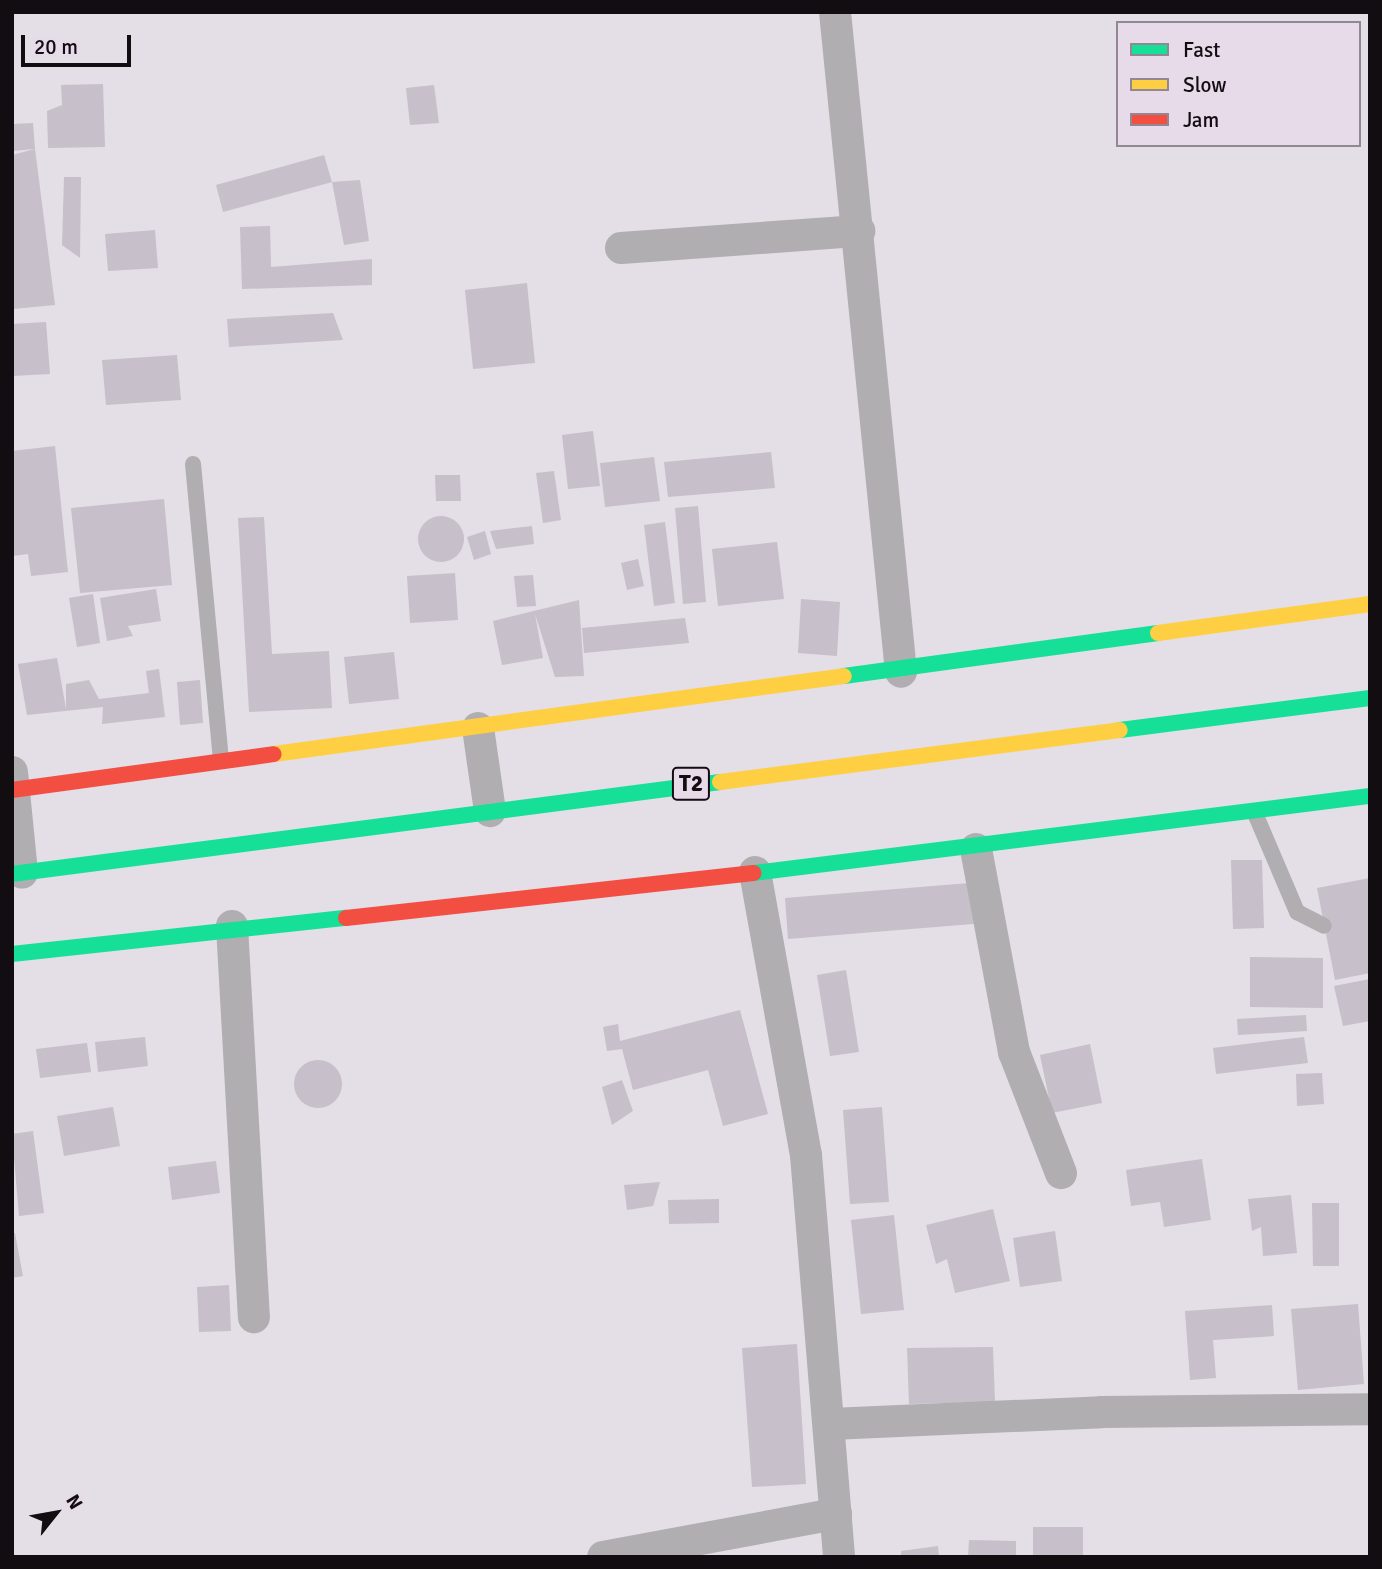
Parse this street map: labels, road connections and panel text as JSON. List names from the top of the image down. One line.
{"streets":{"main road":["T2"]},"legend":["Fast","Slow","Jam"],"scale_bar":"20 m","north":"top right"}
